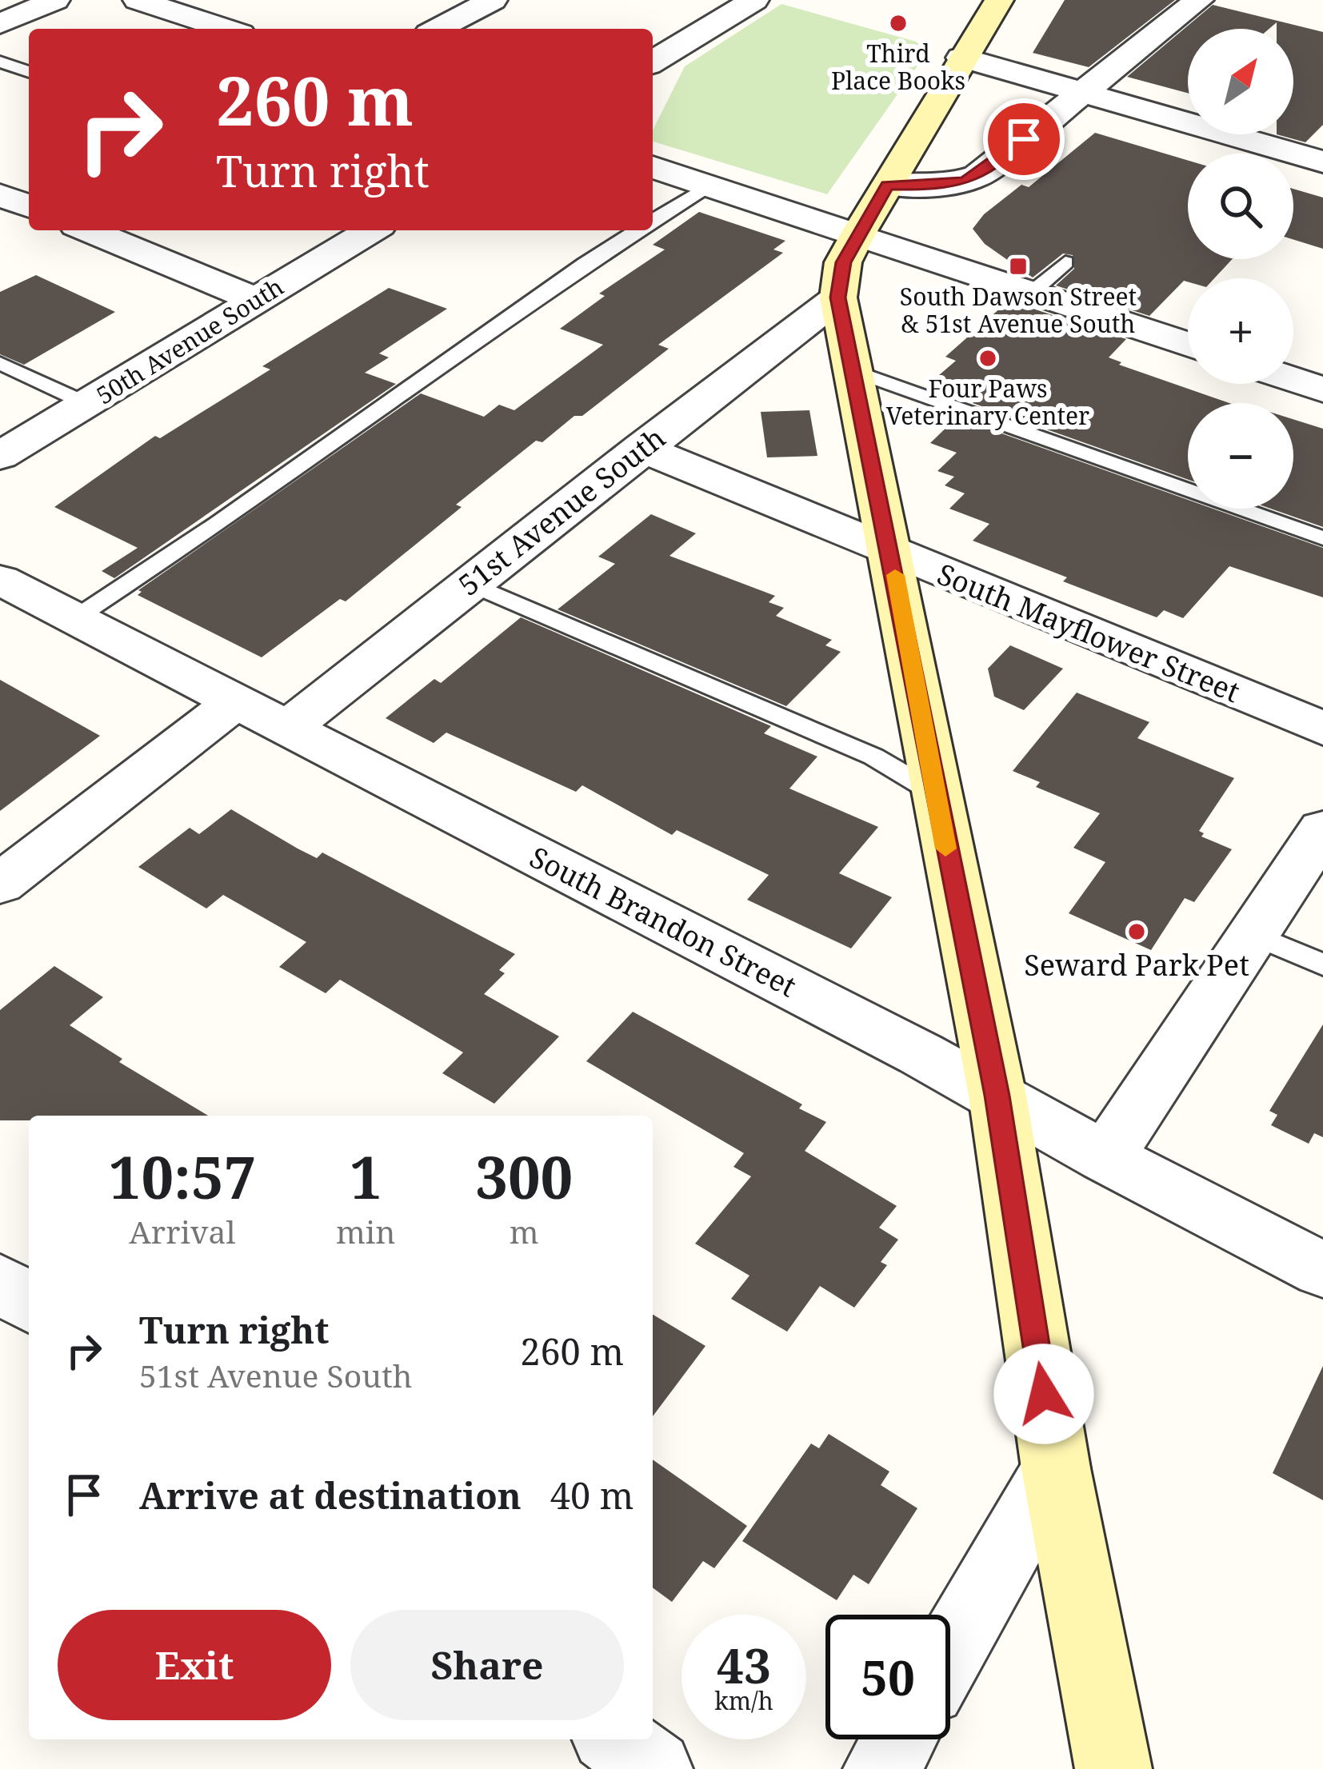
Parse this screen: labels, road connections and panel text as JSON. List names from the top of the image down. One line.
{"streets":{"street":["50th Avenue South","51st Avenue South","South Mayflower Street","South Brandon Street"]},"crossings":[["51st Avenue South","South Mayflower Street"],["51st Avenue South","South Brandon Street"]],"places":{"other":["Third Place Books","Four Paws Veterinary Center","Seward Park Pet"],"transit":["South Dawson Street & 51st Avenue South"]},"north":"top right","page":{"map_buttons":["+","−"],"turn":["260 m","Turn right"],"eta":["10:57","Arrival","1","min","300","m"],"list":[{"name":"Turn right","note":"51st Avenue South","value":"260 m"},{"name":"Arrive at destination","value":"40 m"}],"buttons":["Exit","Share"],"speed":"43 km/h","limit":"50"}}
